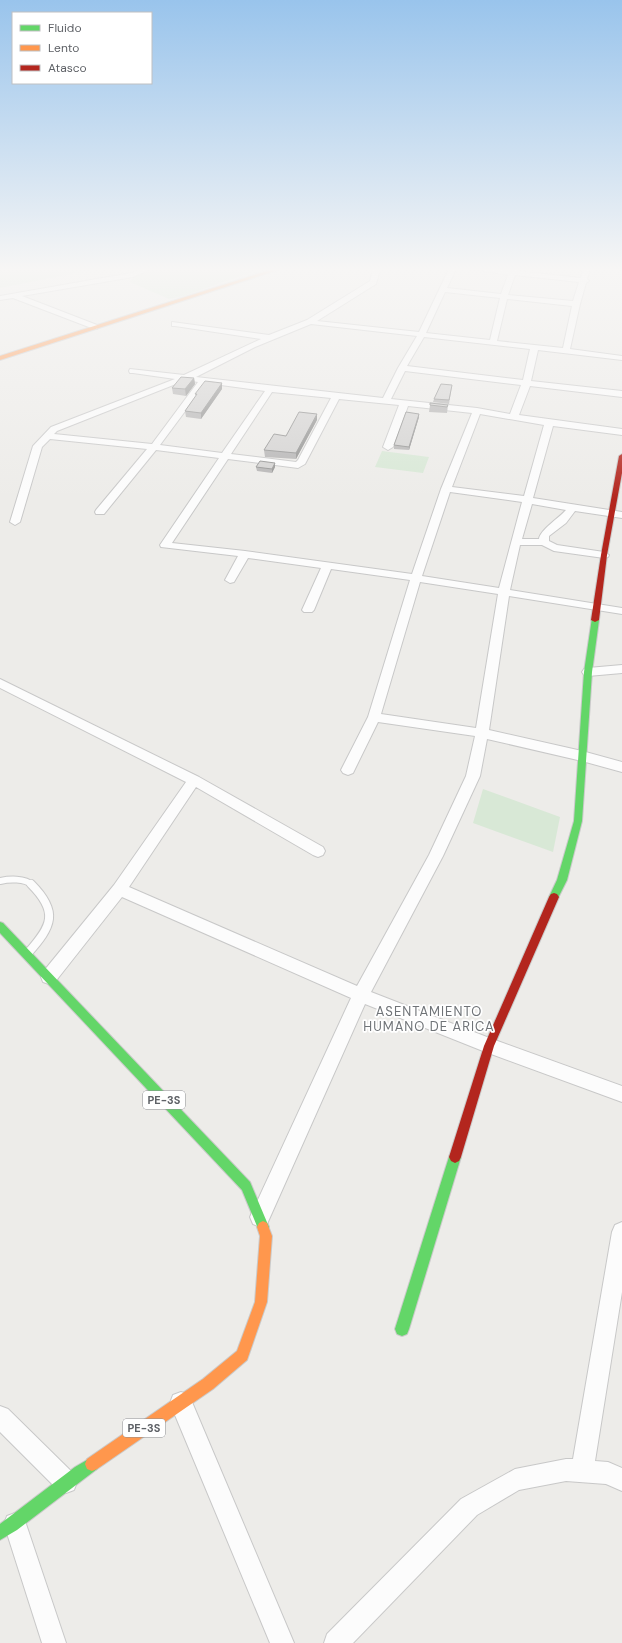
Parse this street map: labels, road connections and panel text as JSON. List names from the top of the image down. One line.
{"streets":{"main road":["PE-3S"]},"districts":["ASENTAMIENTO HUMANO DE ARICA"],"legend":["Fluido","Lento","Atasco"]}
